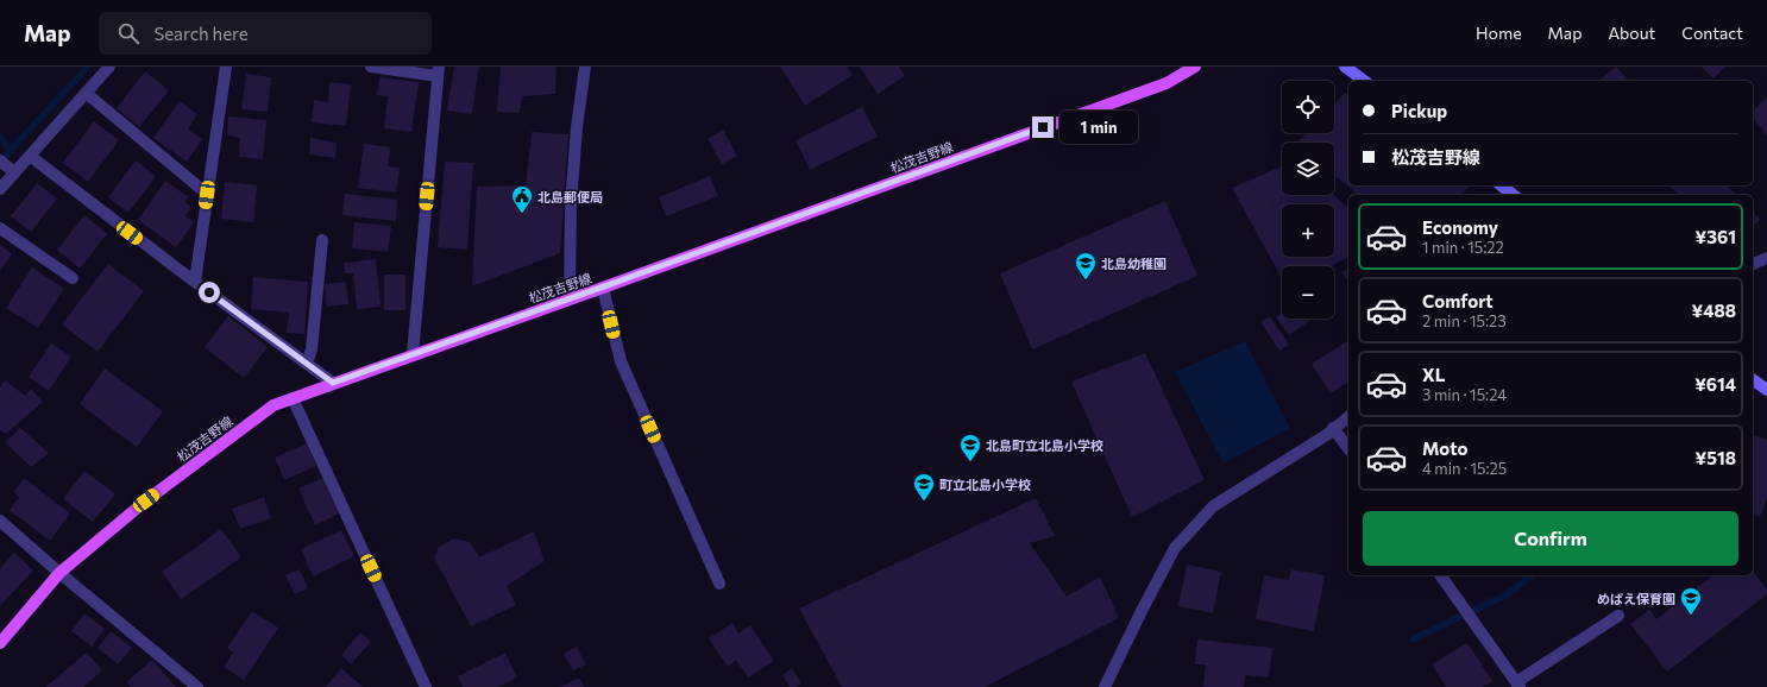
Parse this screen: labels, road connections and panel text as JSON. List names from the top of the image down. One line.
{"streets":{"main road":["松茂吉野線"]},"places":{"public building":["北島郵便局"],"school or university":["北島幼稚園","北島町立北島小学校","町立北島小学校","めばえ保育園"]},"page":{"header":"Map","search":"Search here","nav":["Home","Map","About","Contact"],"map_buttons":["+","−"],"banner":["Pickup","松茂吉野線"],"bubble":"1 min","list":[{"name":"Economy","note":"1 min · 15:22","value":"¥361"},{"name":"Comfort","note":"2 min · 15:23","value":"¥488"},{"name":"XL","note":"3 min · 15:24","value":"¥614"},{"name":"Moto","note":"4 min · 15:25","value":"¥518"}],"buttons":"Confirm"}}
